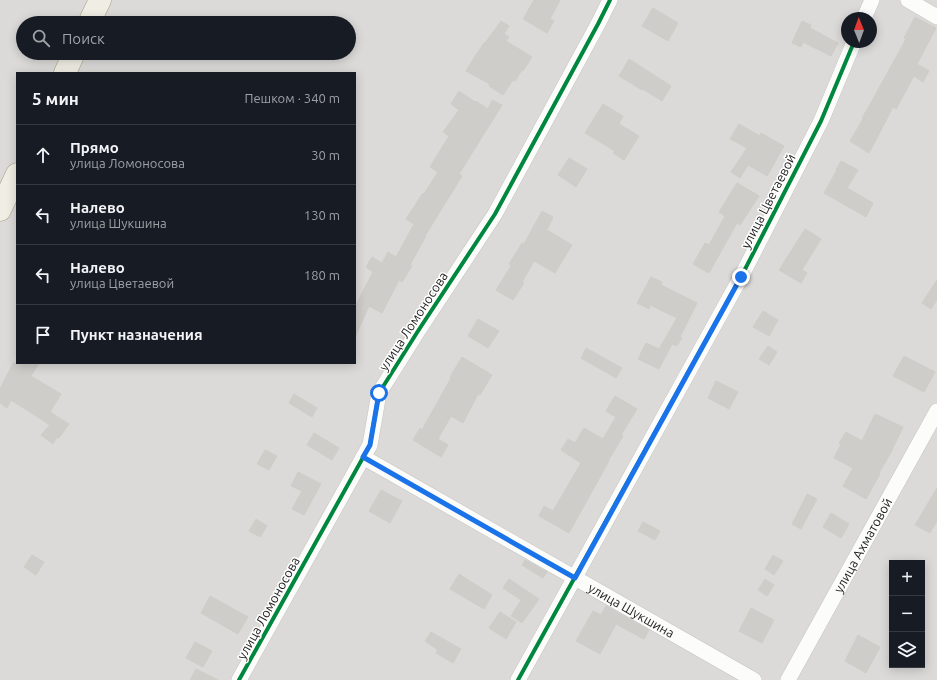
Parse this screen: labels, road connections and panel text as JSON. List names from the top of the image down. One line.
{"streets":{"street":["улица Цветаевой","улица Ломоносова","улица Ахматовой","улица Шукшина"]},"crossings":[["улица Цветаевой","улица Шукшина"],["улица Ломоносова","улица Шукшина"]],"north":"top","page":{"search":"Поиск","heading":["5 мин","Пешком · 340 m"],"list":[["Прямо","улица Ломоносова","30 m"],["Налево","улица Шукшина","130 m"],["Налево","улица Цветаевой","180 m"],"Пункт назначения"],"map_buttons":["+","−"]}}
